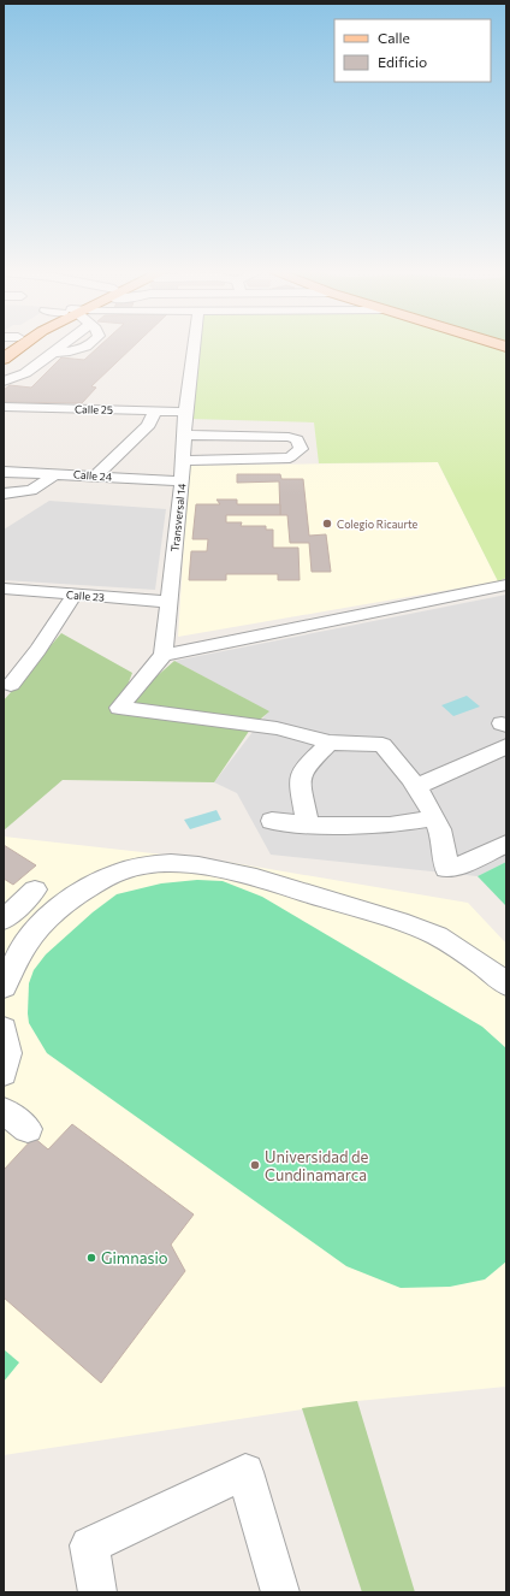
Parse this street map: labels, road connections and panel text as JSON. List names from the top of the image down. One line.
{"streets":{"street":["Calle 25","Calle 24","Transversal 14","Calle 23"]},"crossings":[["Calle 25","Transversal 14"],["Calle 24","Transversal 14"],["Transversal 14","Calle 23"]],"places":["Colegio Ricaurte","Universidad de Cundinamarca","Gimnasio"],"legend":["Calle","Edificio"]}
